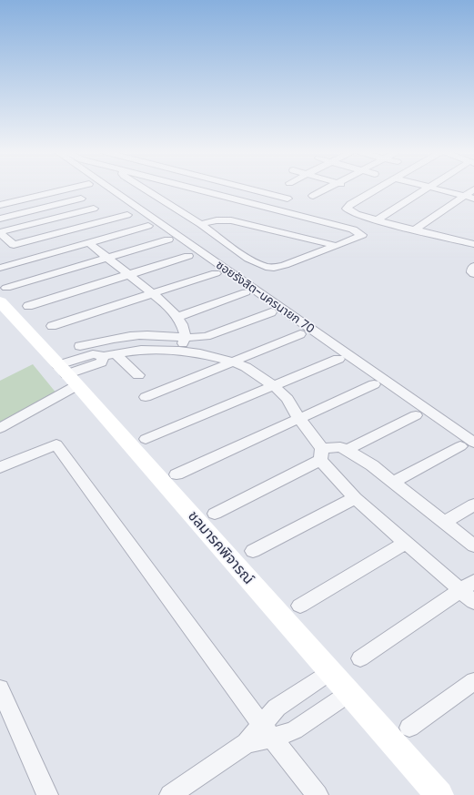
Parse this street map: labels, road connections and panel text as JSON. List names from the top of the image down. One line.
{"streets":{"street":["ซอยรังสิต-นครนายก 70","ชลมารคพิจารณ์"]}}
